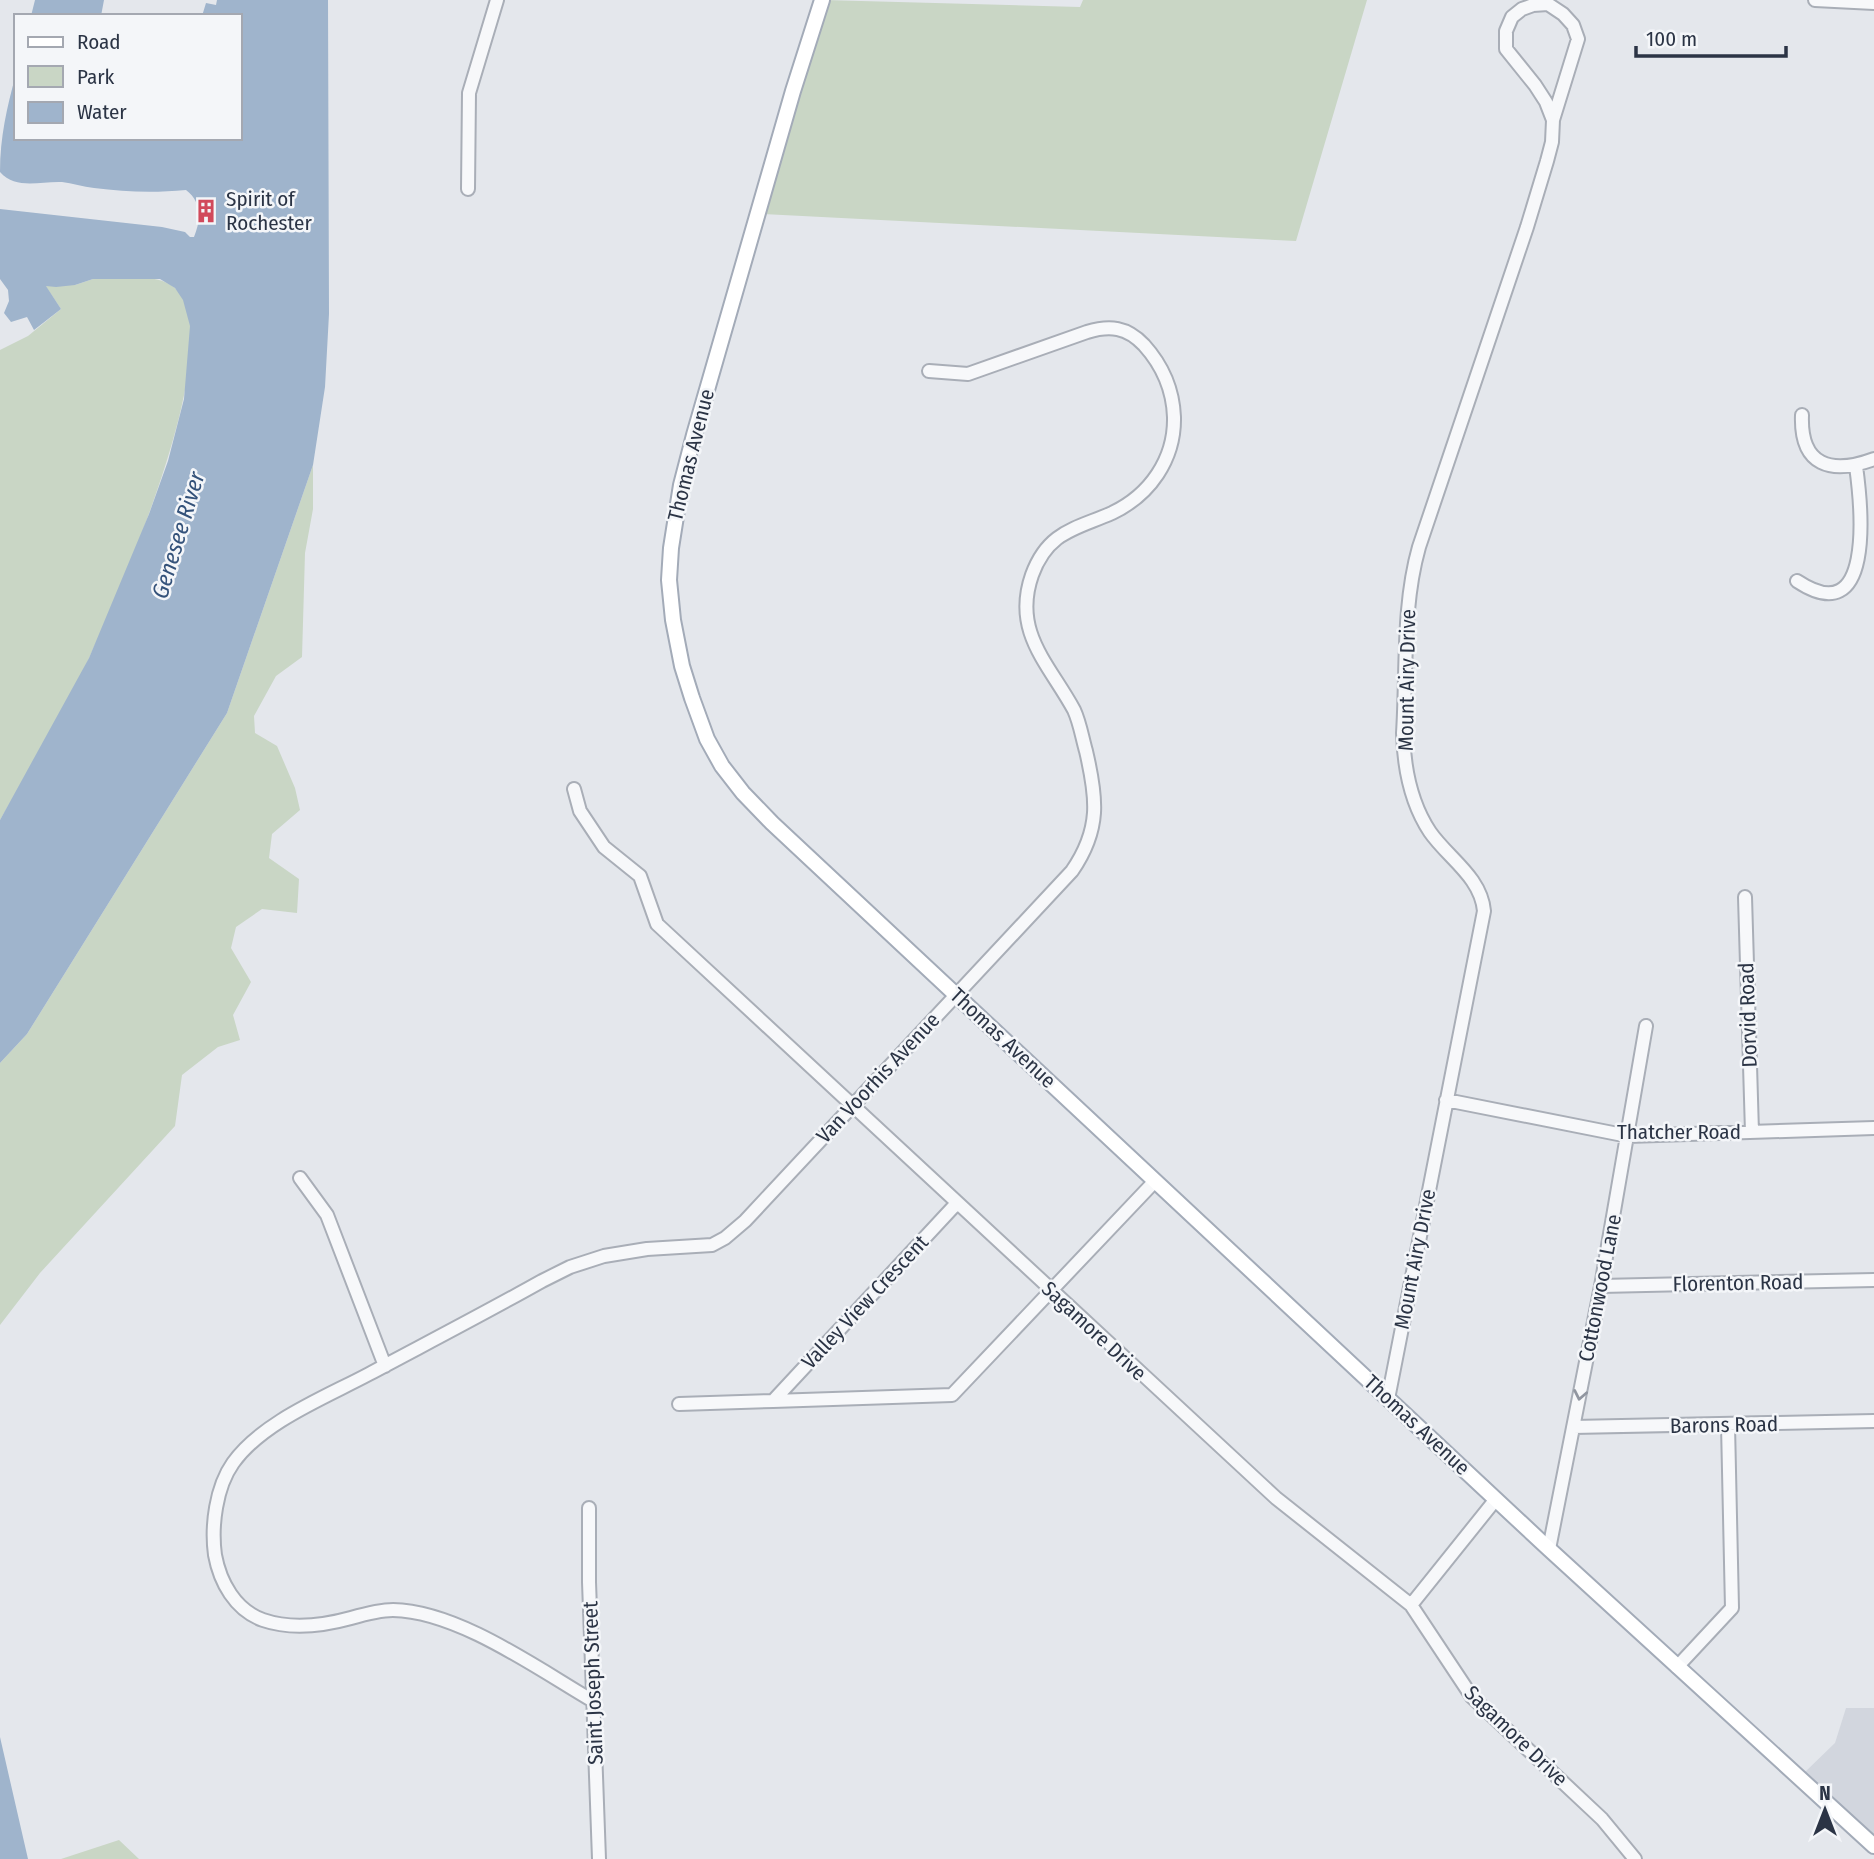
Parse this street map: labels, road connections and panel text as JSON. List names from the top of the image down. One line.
{"streets":{"main road":["Thomas Avenue"],"street":["Mount Airy Drive","Dorvid Road","Van Voorhis Avenue","Thatcher Road","Florenton Road","Cottonwood Lane","Valley View Crescent","Sagamore Drive","Barons Road","Saint Joseph Street"]},"crossings":[["Thomas Avenue","Mount Airy Drive"],["Thomas Avenue","Van Voorhis Avenue"],["Thomas Avenue","Cottonwood Lane"],["Thomas Avenue","Valley View Crescent"],["Mount Airy Drive","Thatcher Road"],["Dorvid Road","Thatcher Road"],["Van Voorhis Avenue","Sagamore Drive"],["Van Voorhis Avenue","Saint Joseph Street"],["Thatcher Road","Cottonwood Lane"],["Florenton Road","Cottonwood Lane"],["Cottonwood Lane","Barons Road"],["Valley View Crescent","Sagamore Drive"]],"water":["Genesee River"],"places":{"building":["Spirit of Rochester"]},"legend":["Road","Park","Water"],"scale_bar":"100 m","north":"top"}
